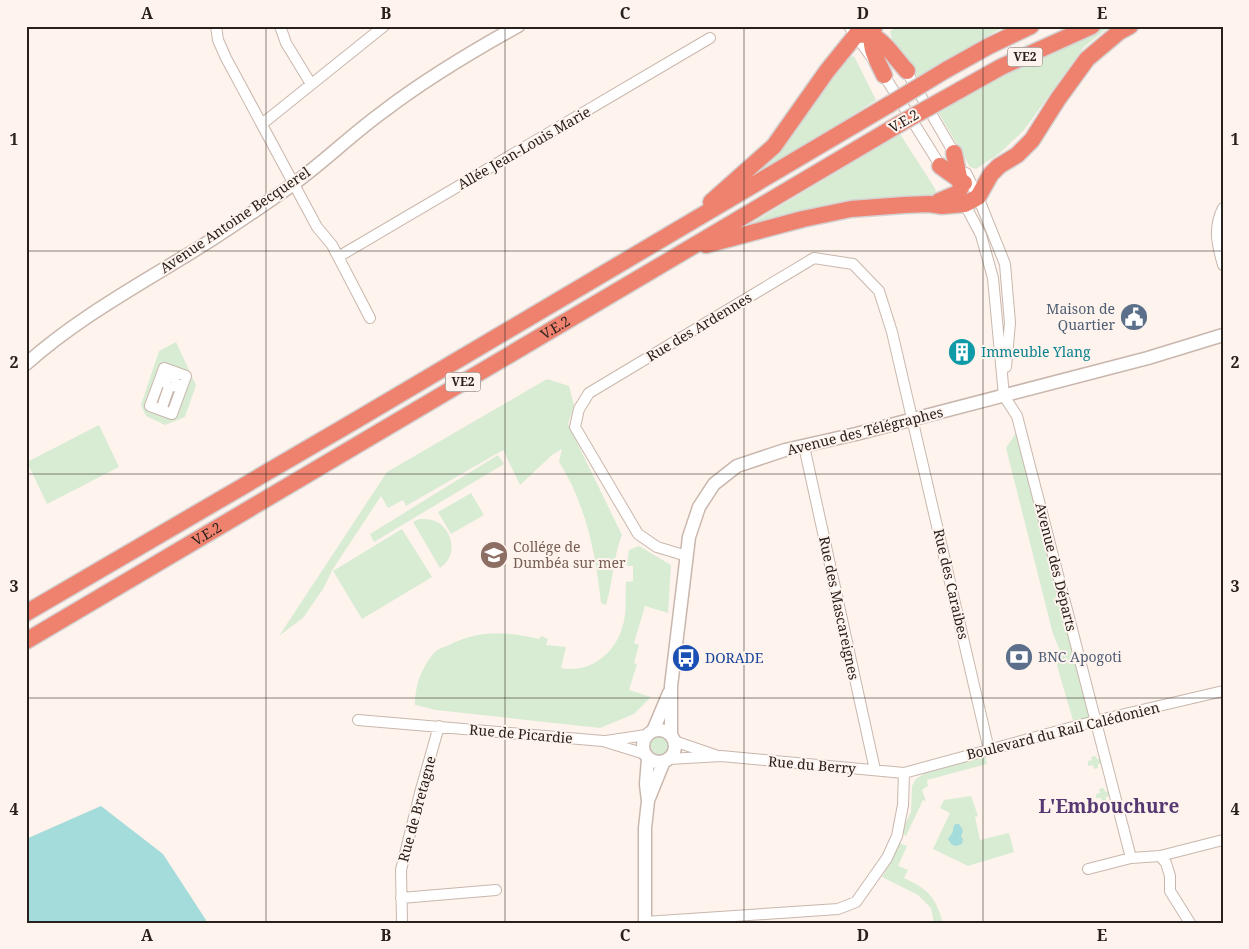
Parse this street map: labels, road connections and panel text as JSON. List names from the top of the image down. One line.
{"streets":{"highway":["VE2","V.E.2"],"street":["Allée Jean-Louis Marie","Avenue Antoine Becquerel","Rue des Ardennes","Avenue des Télégraphes","Avenue des Départs","Rue des Caraibes","Rue des Mascareignes","Boulevard du Rail Calédonien","Rue de Picardie","Rue du Berry","Rue de Bretagne"]},"crossings":[["Rue des Ardennes","Avenue des Télégraphes"],["Rue des Ardennes","Rue des Caraibes"],["Avenue des Télégraphes","Avenue des Départs"],["Avenue des Télégraphes","Rue des Caraibes"],["Avenue des Télégraphes","Rue des Mascareignes"],["Avenue des Télégraphes","Rue de Picardie"],["Avenue des Télégraphes","Rue du Berry"],["Avenue des Départs","Boulevard du Rail Calédonien"],["Rue des Caraibes","Boulevard du Rail Calédonien"],["Rue des Mascareignes","Rue du Berry"],["Boulevard du Rail Calédonien","Rue du Berry"],["Rue de Picardie","Rue du Berry"],["Rue de Picardie","Rue de Bretagne"]],"districts":["L'Embouchure"],"places":{"public building":["Maison de Quartier"],"building":["Immeuble Ylang"],"school or university":["Collége de Dumbéa sur mer"],"bank":["BNC Apogoti"],"bus stop":["DORADE"]},"grid":{"columns":["A","B","C","D","E"],"rows":["1","2","3","4"]}}
